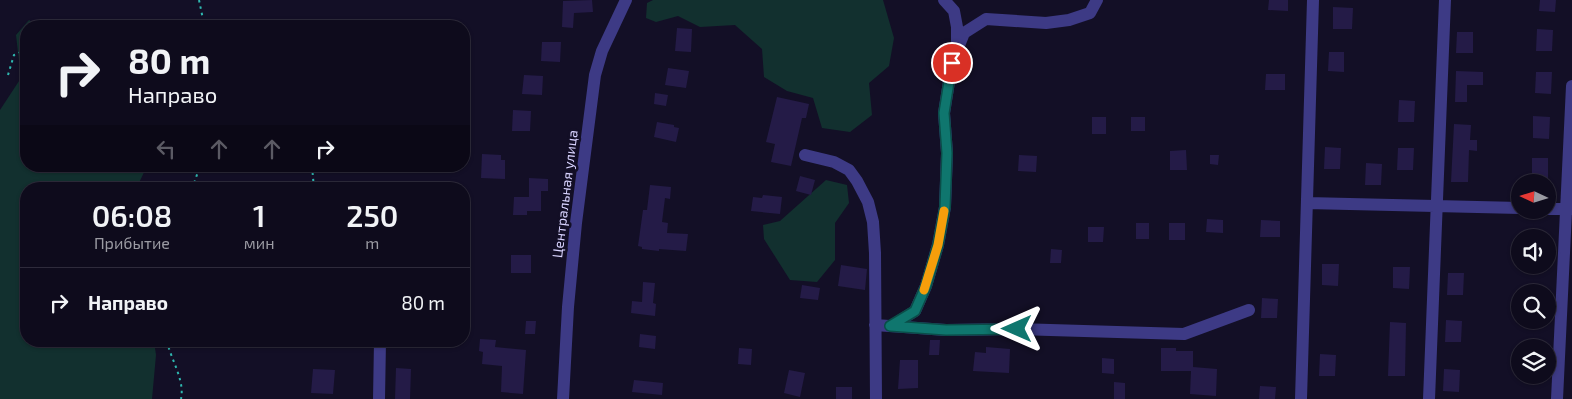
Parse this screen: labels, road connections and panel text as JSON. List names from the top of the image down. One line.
{"streets":{"street":["Центральная улица"]},"north":"left","page":{"turn":["80 m","Направо"],"eta":["06:08","Прибытие","1","мин","250","m"],"list":[{"name":"Направо","value":"80 m"}]}}
